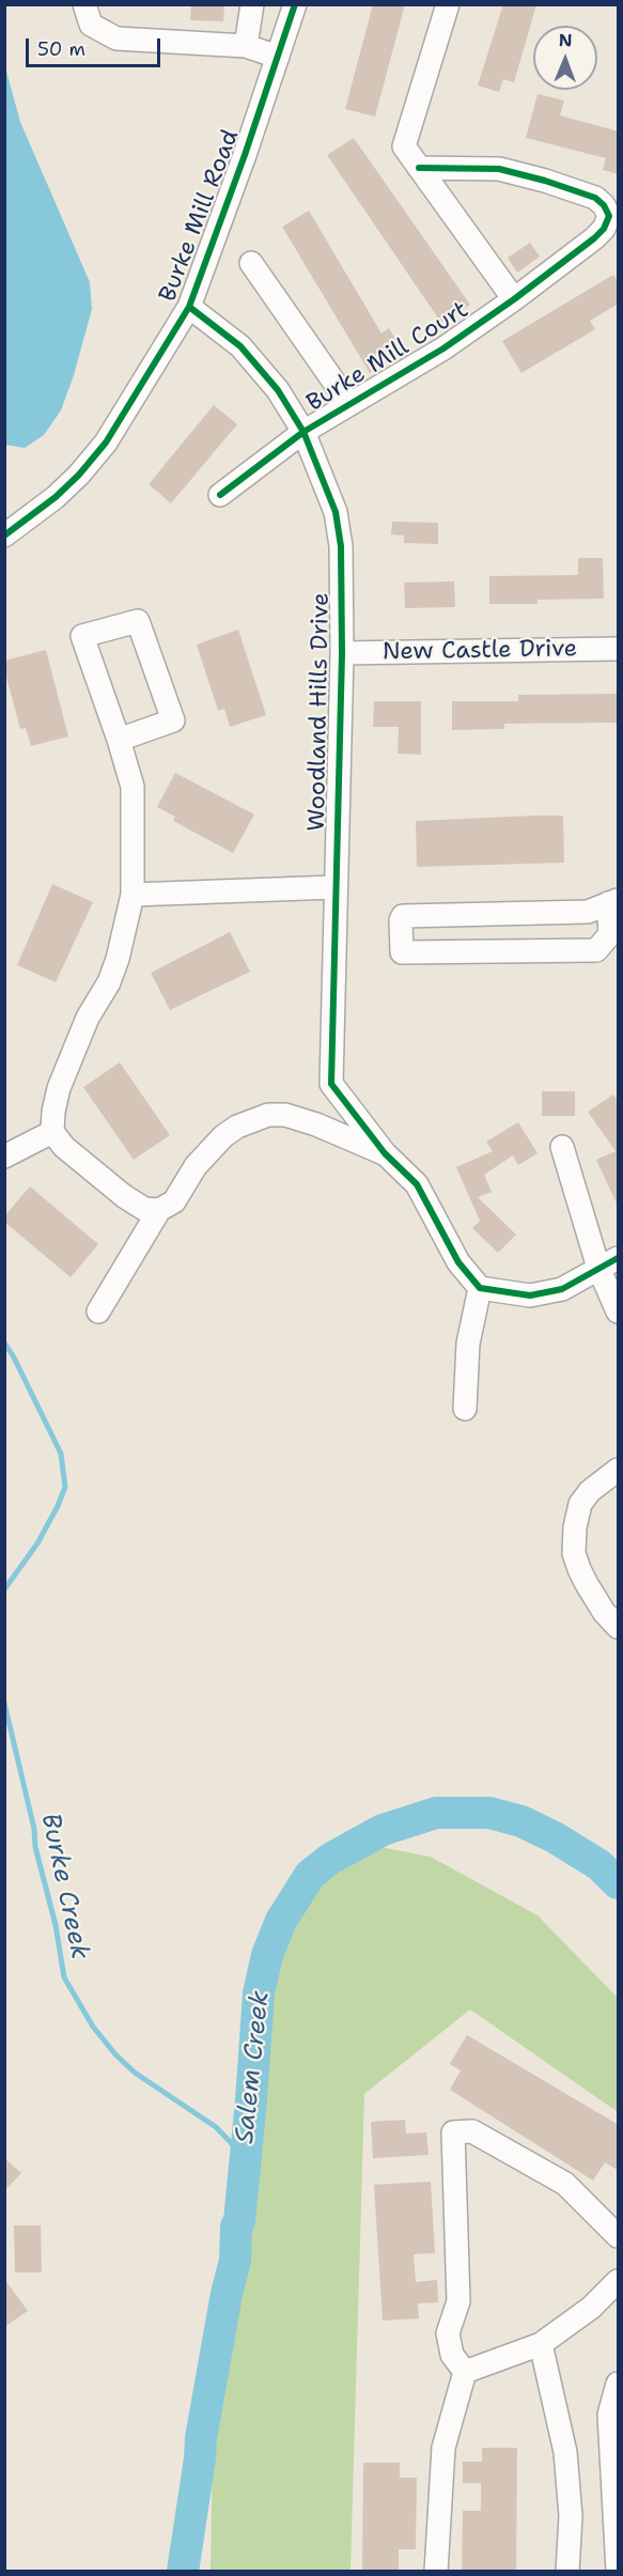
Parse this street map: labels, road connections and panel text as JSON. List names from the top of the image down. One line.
{"streets":{"street":["Burke Mill Road","Burke Mill Court","New Castle Drive","Woodland Hills Drive"]},"crossings":[["Burke Mill Road","Woodland Hills Drive"],["Burke Mill Court","Woodland Hills Drive"],["New Castle Drive","Woodland Hills Drive"]],"water":["Burke Creek","Salem Creek"],"scale_bar":"50 m","north":"top"}
